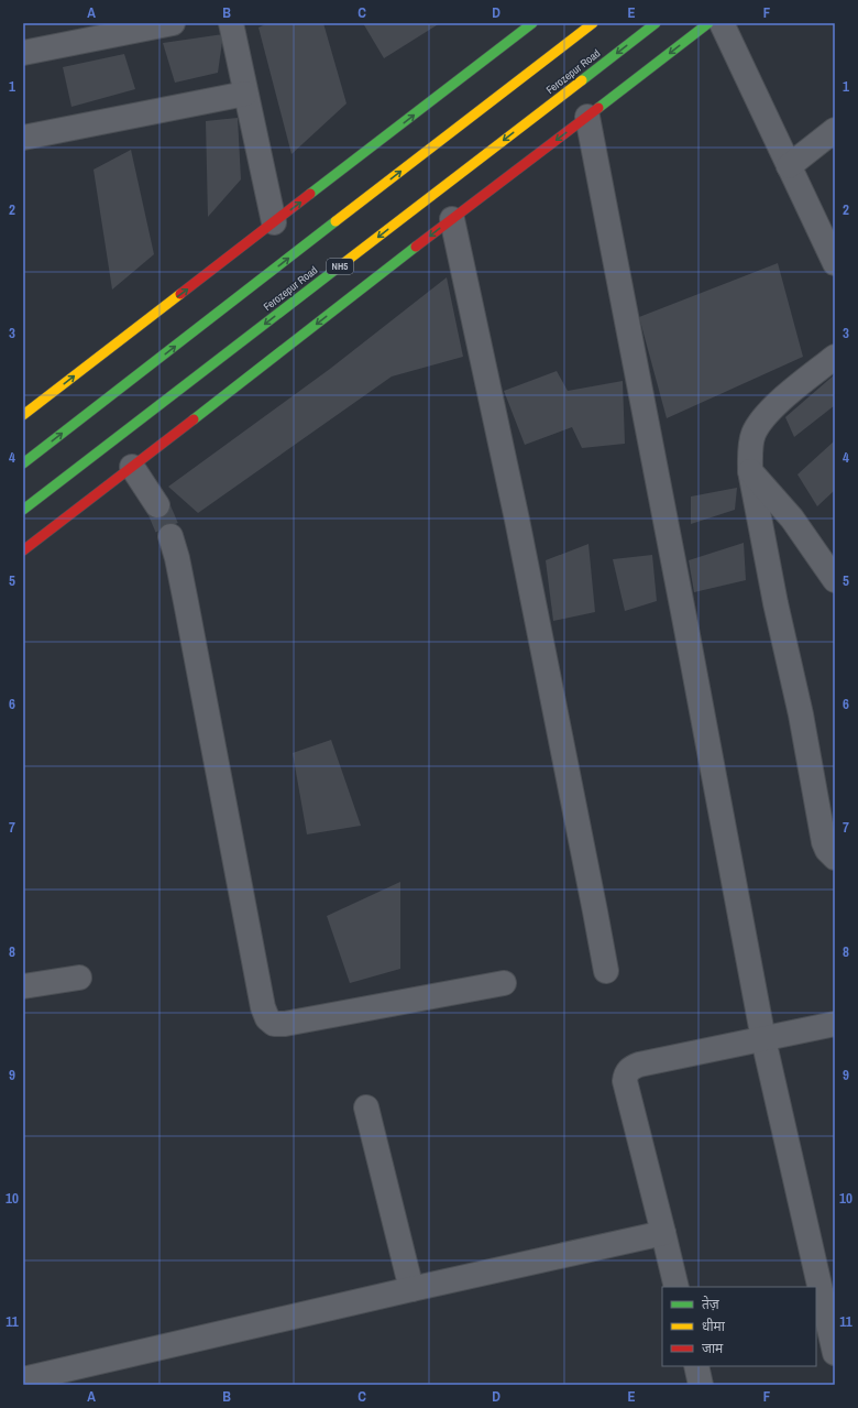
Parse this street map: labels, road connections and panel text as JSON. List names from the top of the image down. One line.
{"streets":{"main road":["Ferozepur Road","NH5"]},"legend":["तेज़","धीमा","जाम"],"grid":{"columns":["A","B","C","D","E","F"],"rows":["1","2","3","4","5","6","7","8","9","10","11"]}}
